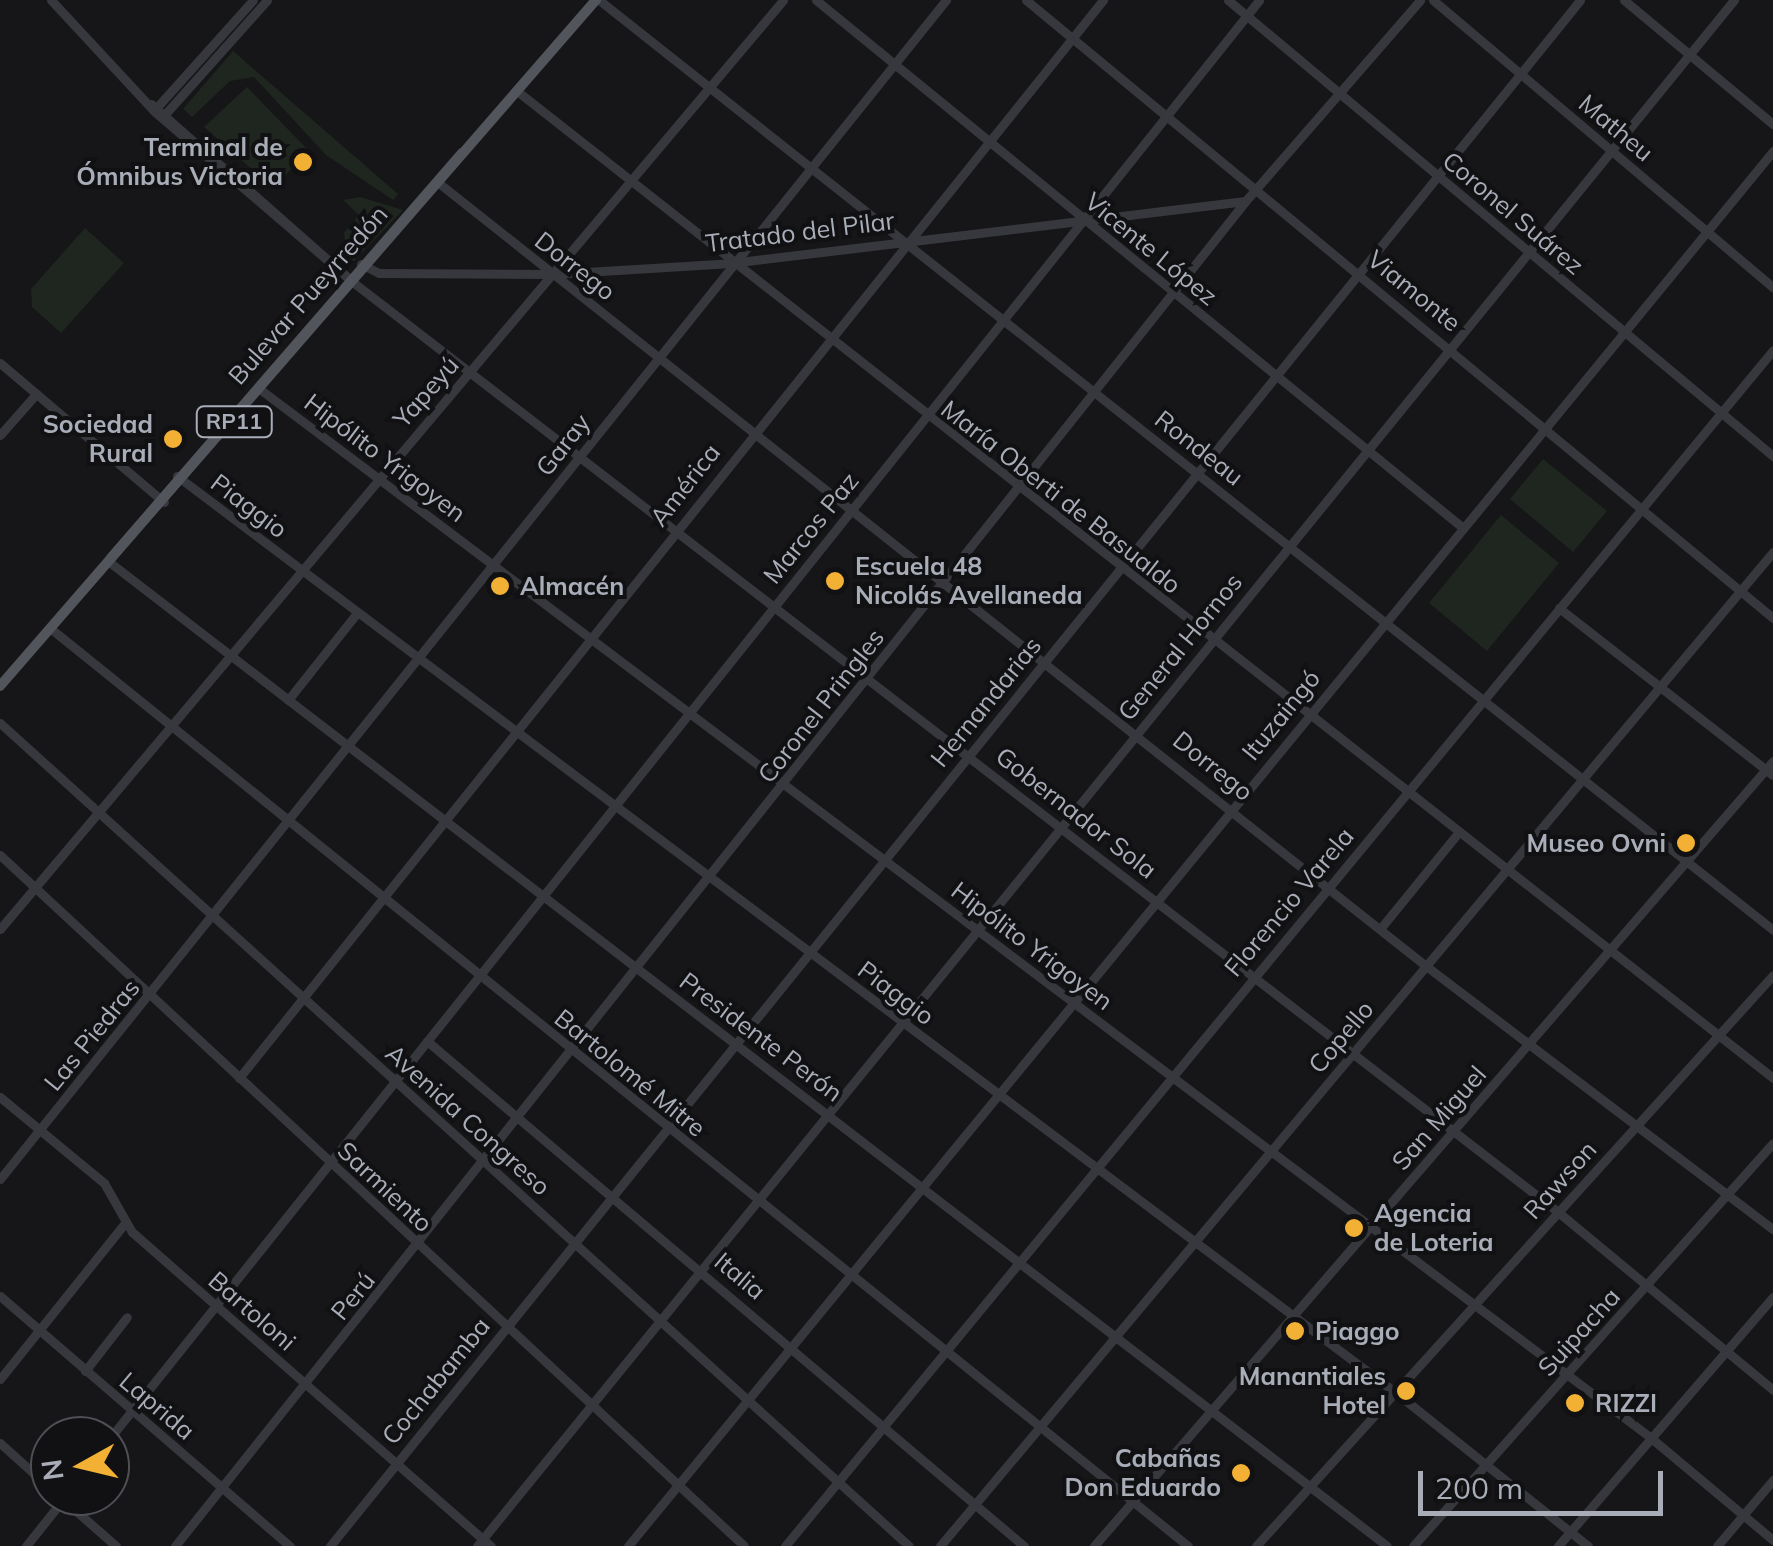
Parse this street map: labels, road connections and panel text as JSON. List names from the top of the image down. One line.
{"streets":{"main road":["Bulevar Pueyrredón","RP11"],"street":["Matheu","Coronel Suárez","Tratado del Pilar","Vicente López","Dorrego","Viamonte","Yapeyú","Garay","Rondeau","Hipólito Yrigoyen","América","María Oberti de Basualdo","Piaggio","Marcos Paz","General Hornos","Hernandarias","Coronel Pringles","Ituzaingó","Gobernador Sola","Florencio Varela","Las Piedras","Presidente Perón","Copello","Bartolomé Mitre","San Miguel","Avenida Congreso","Rawson","Sarmiento","Italia","Perú","Bartoloni","Suipacha","Cochabamba","Laprida"]},"crossings":[["Matheu","General Hornos"],["Matheu","Hernandarias"],["Matheu","Ituzaingó"],["Coronel Suárez","Marcos Paz"],["Coronel Suárez","General Hornos"],["Coronel Suárez","Hernandarias"],["Coronel Suárez","Coronel Pringles"],["Coronel Suárez","Ituzaingó"],["Coronel Suárez","Florencio Varela"],["Tratado del Pilar","Vicente López"],["Tratado del Pilar","Dorrego"],["Tratado del Pilar","Bulevar Pueyrredón"],["Tratado del Pilar","Yapeyú"],["Tratado del Pilar","Garay"],["Tratado del Pilar","Rondeau"],["Tratado del Pilar","América"],["Tratado del Pilar","María Oberti de Basualdo"],["Tratado del Pilar","Marcos Paz"],["Tratado del Pilar","Coronel Pringles"],["Vicente López","Garay"],["Vicente López","América"],["Vicente López","Marcos Paz"],["Vicente López","General Hornos"],["Vicente López","Hernandarias"],["Vicente López","Coronel Pringles"],["Vicente López","Ituzaingó"],["Dorrego","Bulevar Pueyrredón"],["Dorrego","Yapeyú"],["Dorrego","Garay"],["Dorrego","América"],["Dorrego","Marcos Paz"],["Dorrego","General Hornos"],["Dorrego","Hernandarias"],["Dorrego","Coronel Pringles"],["Dorrego","Ituzaingó"],["Dorrego","Florencio Varela"],["Dorrego","Copello"],["Dorrego","San Miguel"],["Dorrego","Rawson"],["Dorrego","Suipacha"],["Viamonte","América"],["Viamonte","Marcos Paz"],["Viamonte","General Hornos"],["Viamonte","Hernandarias"],["Viamonte","Coronel Pringles"],["Viamonte","Ituzaingó"],["Viamonte","Florencio Varela"],["Viamonte","Copello"],["Bulevar Pueyrredón","Rondeau"],["Bulevar Pueyrredón","Hipólito Yrigoyen"],["Bulevar Pueyrredón","María Oberti de Basualdo"],["Bulevar Pueyrredón","Piaggio"],["Bulevar Pueyrredón","Gobernador Sola"],["Bulevar Pueyrredón","Presidente Perón"],["Bulevar Pueyrredón","Bartolomé Mitre"],["Yapeyú","Rondeau"],["Yapeyú","Hipólito Yrigoyen"],["Yapeyú","María Oberti de Basualdo"],["Yapeyú","Piaggio"],["Yapeyú","Gobernador Sola"],["Yapeyú","Presidente Perón"],["Yapeyú","Bartolomé Mitre"],["Yapeyú","Avenida Congreso"],["Yapeyú","Sarmiento"],["Garay","Rondeau"],["Garay","Hipólito Yrigoyen"],["Garay","María Oberti de Basualdo"],["Garay","Piaggio"],["Garay","Gobernador Sola"],["Garay","Las Piedras"],["Garay","Presidente Perón"],["Garay","Bartolomé Mitre"],["Garay","Avenida Congreso"],["Rondeau","América"],["Rondeau","Marcos Paz"],["Rondeau","General Hornos"],["Rondeau","Hernandarias"],["Rondeau","Coronel Pringles"],["Rondeau","Ituzaingó"],["Rondeau","Florencio Varela"],["Rondeau","Copello"],["Rondeau","San Miguel"],["Hipólito Yrigoyen","América"],["Hipólito Yrigoyen","Marcos Paz"],["Hipólito Yrigoyen","General Hornos"],["Hipólito Yrigoyen","Hernandarias"],["Hipólito Yrigoyen","Coronel Pringles"],["Hipólito Yrigoyen","Ituzaingó"],["Hipólito Yrigoyen","Florencio Varela"],["Hipólito Yrigoyen","Copello"],["Hipólito Yrigoyen","San Miguel"],["Hipólito Yrigoyen","Rawson"],["Hipólito Yrigoyen","Suipacha"],["América","María Oberti de Basualdo"],["América","Piaggio"],["América","Gobernador Sola"],["América","Presidente Perón"],["América","Bartolomé Mitre"],["América","Avenida Congreso"],["América","Sarmiento"],["María Oberti de Basualdo","Marcos Paz"],["María Oberti de Basualdo","General Hornos"],["María Oberti de Basualdo","Hernandarias"],["María Oberti de Basualdo","Coronel Pringles"],["María Oberti de Basualdo","Ituzaingó"],["María Oberti de Basualdo","Florencio Varela"],["María Oberti de Basualdo","Copello"],["María Oberti de Basualdo","San Miguel"],["María Oberti de Basualdo","Rawson"],["Piaggio","Marcos Paz"],["Piaggio","General Hornos"],["Piaggio","Hernandarias"],["Piaggio","Coronel Pringles"],["Piaggio","Ituzaingó"],["Piaggio","Florencio Varela"],["Piaggio","Copello"],["Piaggio","San Miguel"],["Piaggio","Rawson"],["Piaggio","Suipacha"],["Marcos Paz","Gobernador Sola"],["Marcos Paz","Presidente Perón"],["Marcos Paz","Bartolomé Mitre"],["Marcos Paz","Avenida Congreso"],["Marcos Paz","Sarmiento"],["Marcos Paz","Italia"],["Marcos Paz","Bartoloni"],["Marcos Paz","Laprida"],["General Hornos","Gobernador Sola"],["General Hornos","Presidente Perón"],["General Hornos","Bartolomé Mitre"],["General Hornos","Avenida Congreso"],["General Hornos","Sarmiento"],["General Hornos","Italia"],["General Hornos","Bartoloni"],["Hernandarias","Gobernador Sola"],["Hernandarias","Presidente Perón"],["Hernandarias","Bartolomé Mitre"],["Hernandarias","Avenida Congreso"],["Hernandarias","Italia"],["Hernandarias","Cochabamba"],["Coronel Pringles","Gobernador Sola"],["Coronel Pringles","Presidente Perón"],["Coronel Pringles","Bartolomé Mitre"],["Coronel Pringles","Avenida Congreso"],["Coronel Pringles","Italia"],["Coronel Pringles","Perú"],["Ituzaingó","Gobernador Sola"],["Ituzaingó","Presidente Perón"],["Ituzaingó","Bartolomé Mitre"],["Ituzaingó","Avenida Congreso"],["Ituzaingó","Sarmiento"],["Ituzaingó","Italia"],["Gobernador Sola","Florencio Varela"],["Gobernador Sola","Copello"],["Gobernador Sola","San Miguel"],["Gobernador Sola","Rawson"],["Gobernador Sola","Suipacha"],["Florencio Varela","Presidente Perón"],["Florencio Varela","Bartolomé Mitre"],["Florencio Varela","Avenida Congreso"],["Florencio Varela","Italia"],["Las Piedras","Avenida Congreso"],["Las Piedras","Sarmiento"],["Las Piedras","Bartoloni"],["Presidente Perón","Copello"],["Presidente Perón","San Miguel"],["Presidente Perón","Rawson"],["Copello","Bartolomé Mitre"],["Copello","Italia"],["Bartolomé Mitre","San Miguel"],["Avenida Congreso","Perú"],["Avenida Congreso","Cochabamba"],["Sarmiento","Perú"],["Sarmiento","Cochabamba"],["Perú","Bartoloni"],["Perú","Laprida"],["Bartoloni","Cochabamba"]],"places":["Terminal de Ómnibus Victoria","Sociedad Rural","Escuela 48 Nicolás Avellaneda","Almacén","Museo Ovni","Agencia de Loteria","Piaggo","Manantiales Hotel","RIZZI","Cabañas Don Eduardo"],"scale_bar":"200 m","north":"left"}
